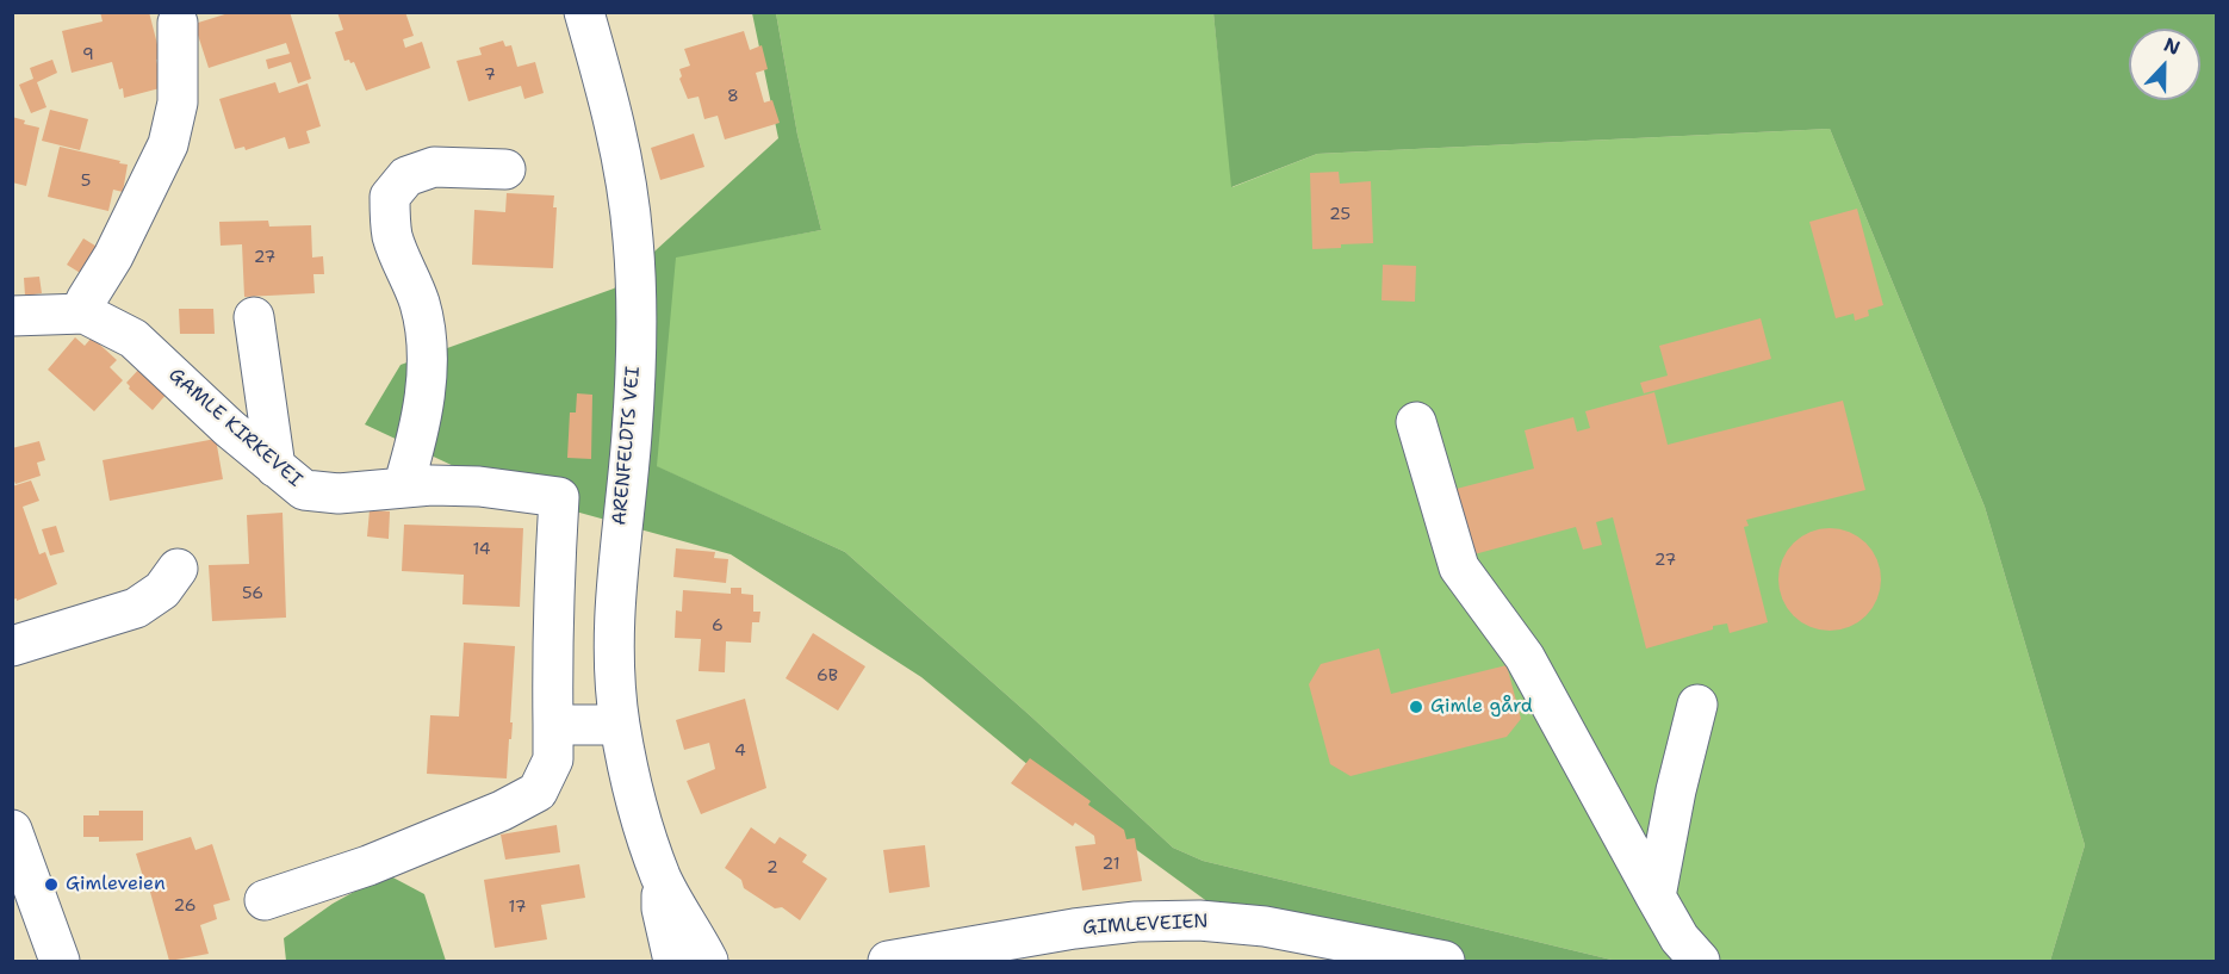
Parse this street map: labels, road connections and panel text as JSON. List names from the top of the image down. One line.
{"streets":{"street":["GAMLE KIRKEVEI","ARENFELDTS VEI","GIMLEVEIEN"]},"places":["Gimle gård","Gimleveien"],"house_numbers":["9","7","8","5","25","27","14","27","56","6","6B","4","21","2","26","17"],"north":"top"}
